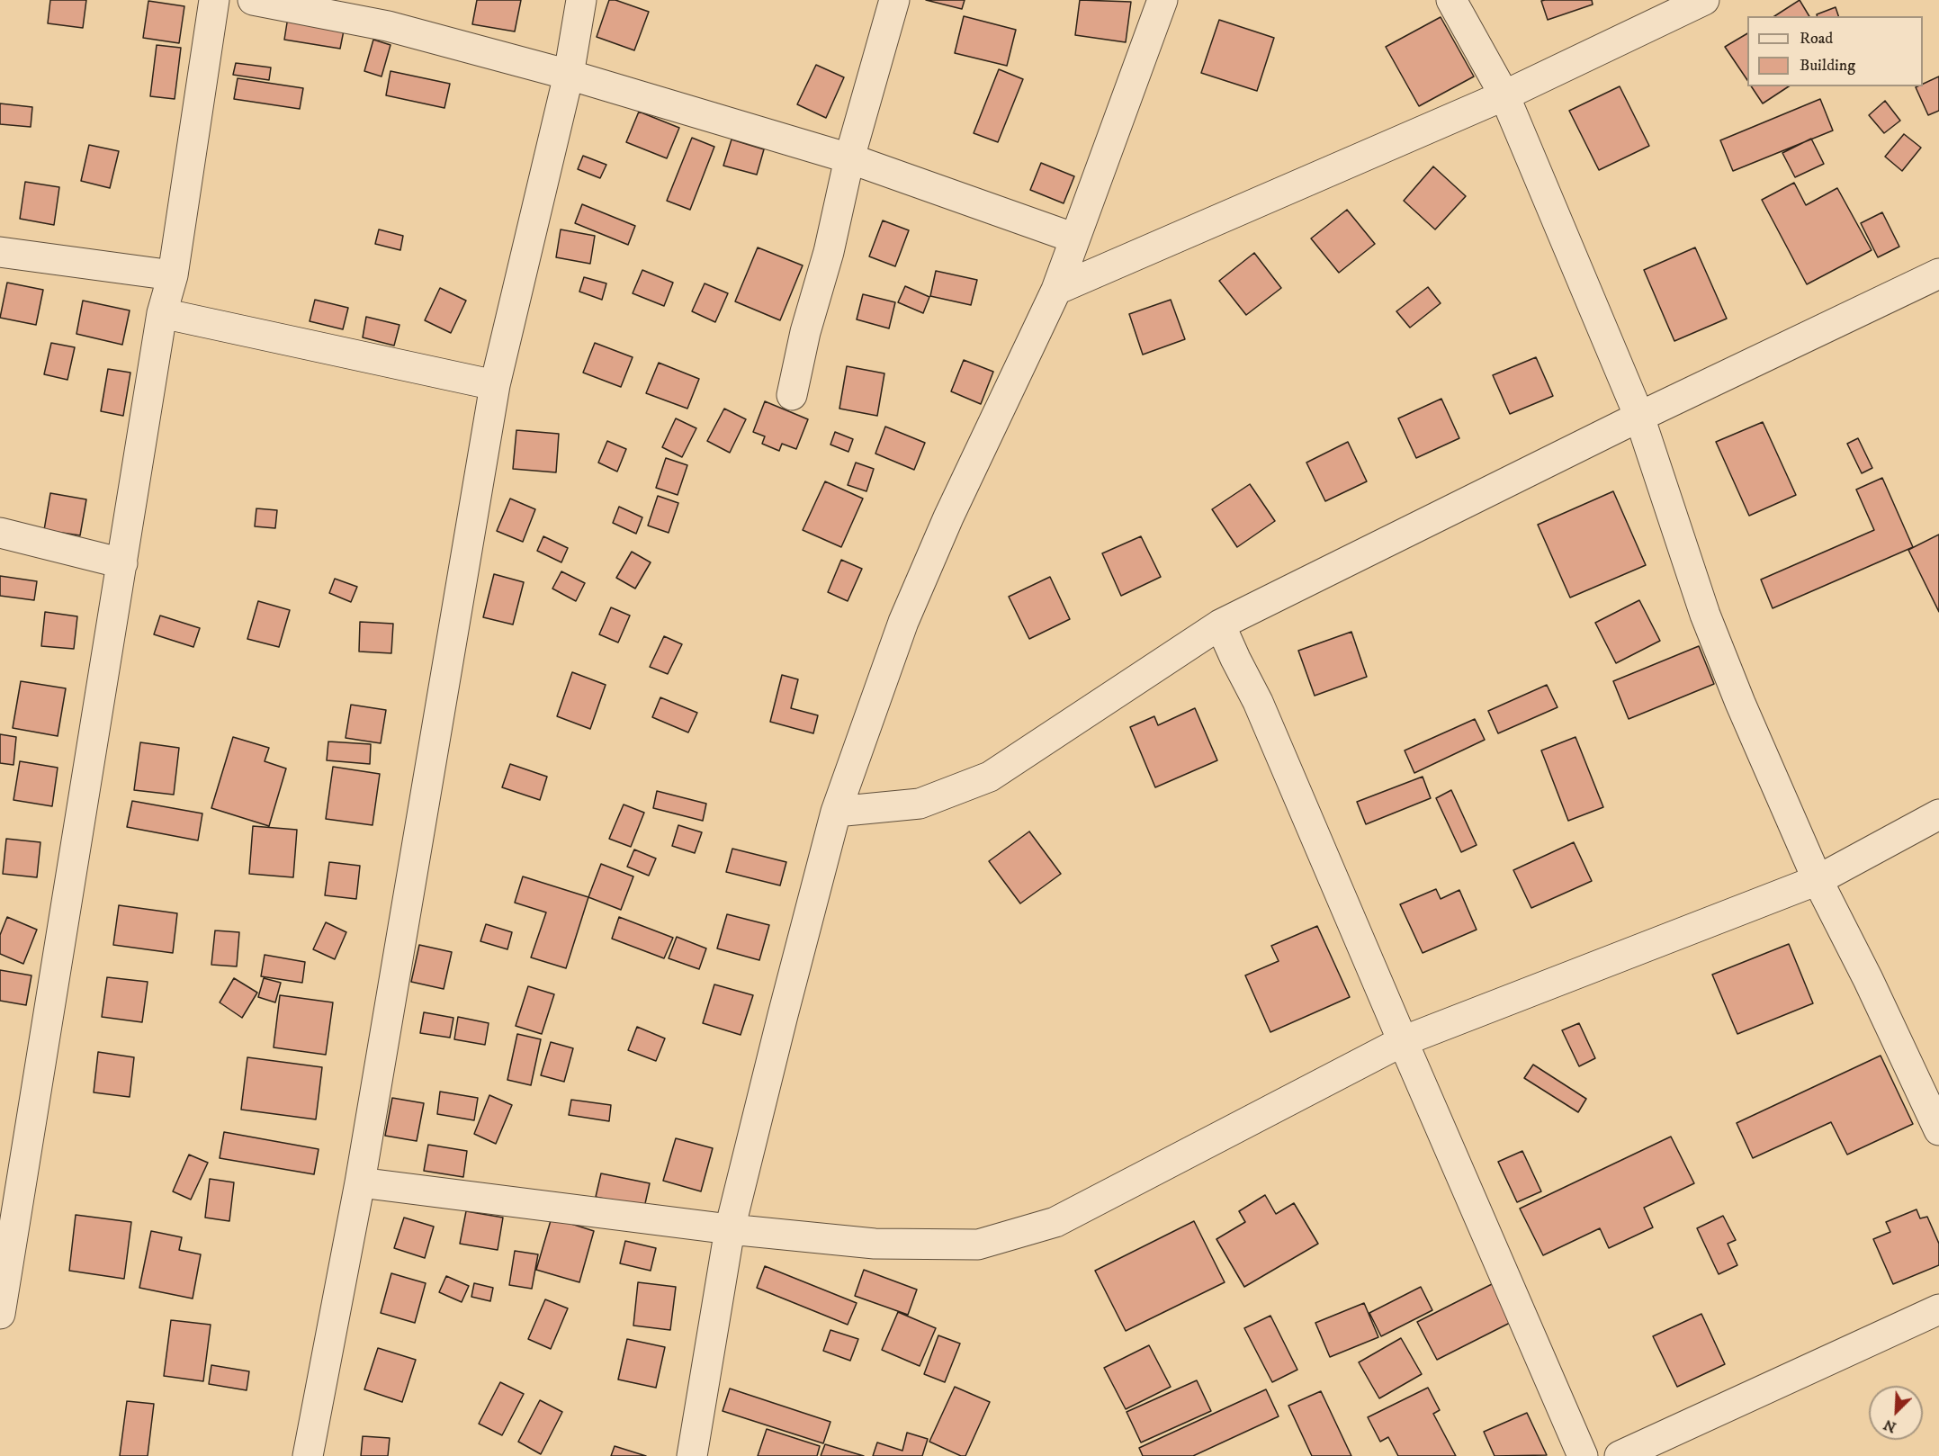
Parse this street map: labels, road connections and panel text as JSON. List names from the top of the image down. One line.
{"legend":["Road","Building"],"north":"bottom left"}
